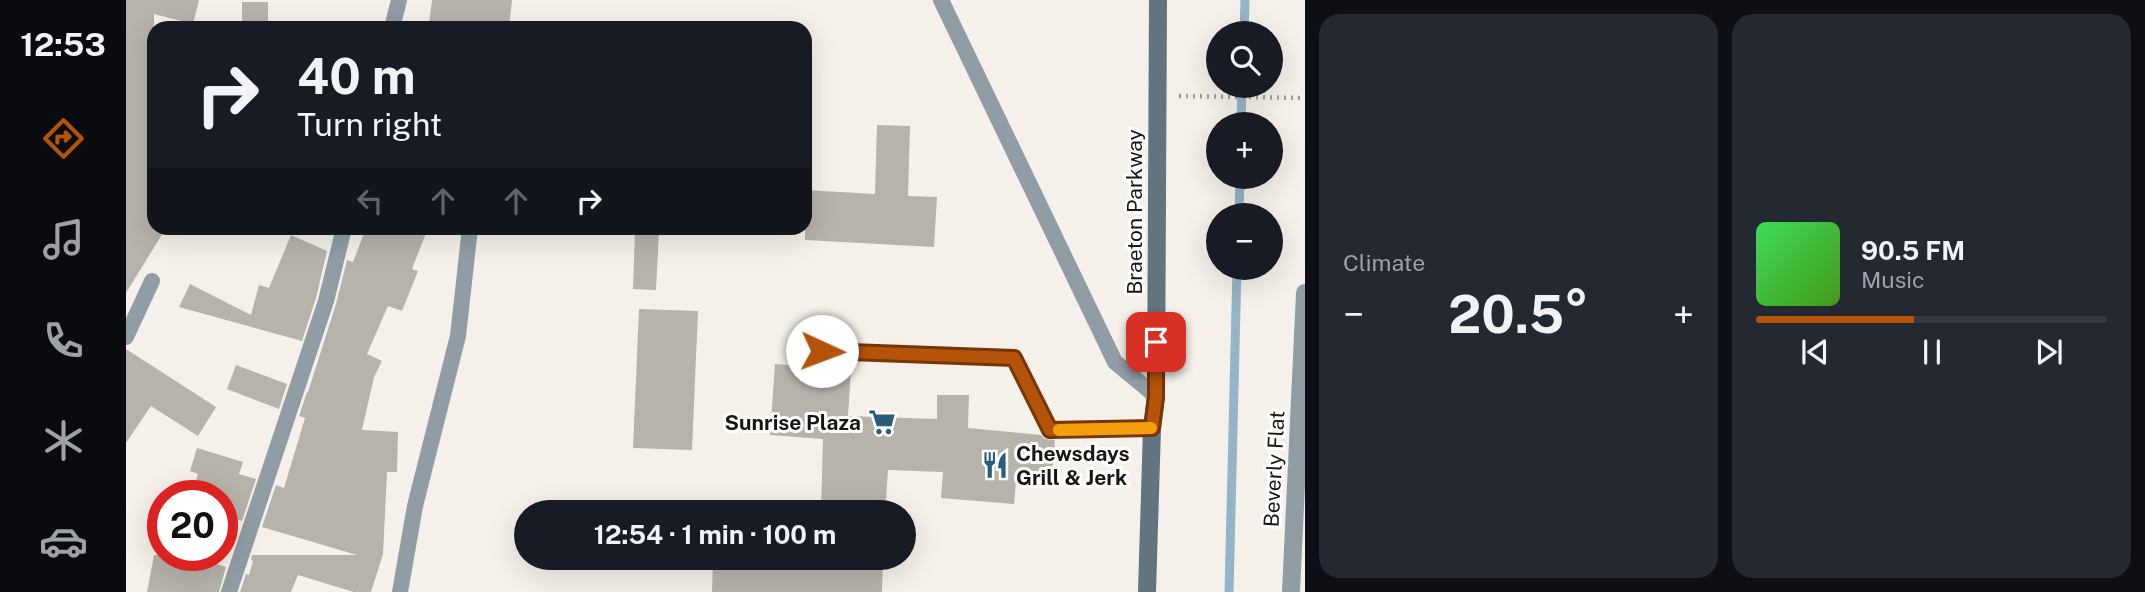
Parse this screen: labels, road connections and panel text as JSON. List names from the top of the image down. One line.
{"streets":{"main road":["Braeton Parkway"],"street":["Beverly Flat"]},"places":{"supermarket":["Sunrise Plaza"],"restaurant":["Chewsdays Grill & Jerk"]},"page":{"tabs":"12:53","tile":"Climate","map_buttons":["+","−"],"turn":["40 m","Turn right"],"song":["90.5 FM","Music"],"heat":["−","20.5°","+"],"limit":"20","trip":"12:54 · 1 min · 100 m"}}
